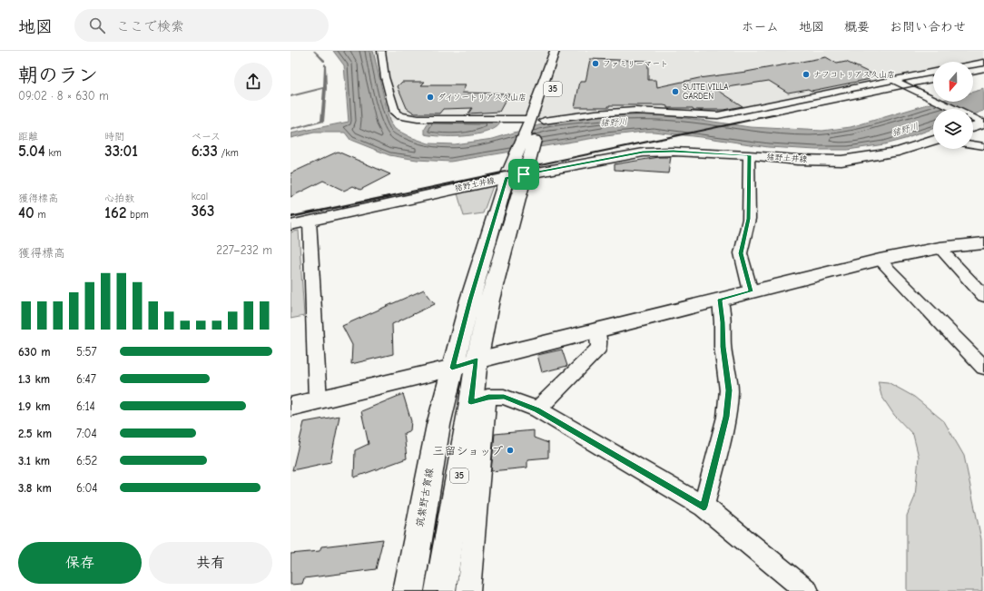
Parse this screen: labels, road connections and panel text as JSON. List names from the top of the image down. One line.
{"streets":{"main road":["35","猪野土井線","筑紫野古賀線"]},"crossings":[["猪野土井線","筑紫野古賀線"]],"water":["猪野川"],"places":["ファミリーマート","ナフコトリアス久山店","SUITE VILLA GARDEN","ダイソートリアス久山店","三留ショップ"],"north":"bottom","page":{"header":"地図","search":"ここで検索","nav":["ホーム","地図","概要","お問い合わせ"],"heading":["朝のラン","09:02 · 8 × 630 m"],"stats":[["距離","5.04 km"],["時間","33:01"],["ペース","6:33 /km"],["獲得標高","40 m"],["心拍数","162 bpm"],["kcal","363"]],"chart":["獲得標高","227–232 m"],"list":[{"name":"630 m","note":"5:57"},{"name":"1.3 km","note":"6:47"},{"name":"1.9 km","note":"6:14"},{"name":"2.5 km","note":"7:04"},{"name":"3.1 km","note":"6:52"},{"name":"3.8 km","note":"6:04"}],"buttons":["保存","共有"]}}
